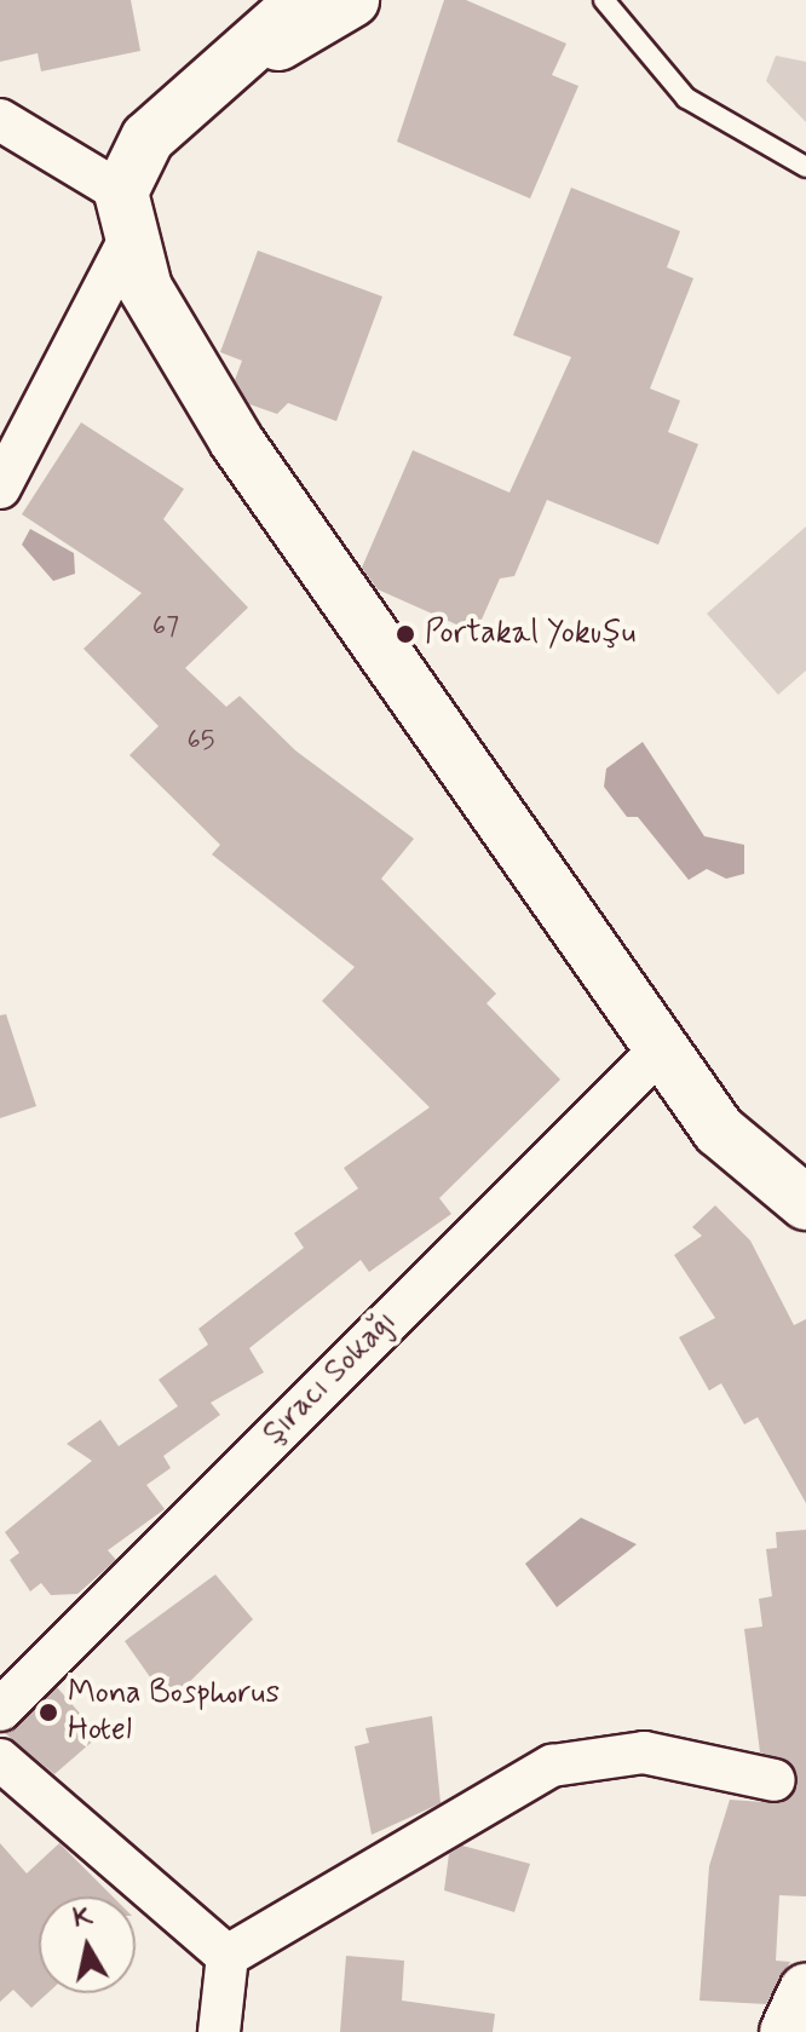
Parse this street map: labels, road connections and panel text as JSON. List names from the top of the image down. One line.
{"streets":{"street":["Şıracı Sokağı"]},"places":["Portakal Yokuşu","Mona Bosphorus Hotel"],"house_numbers":["67","65"],"north":"top"}
